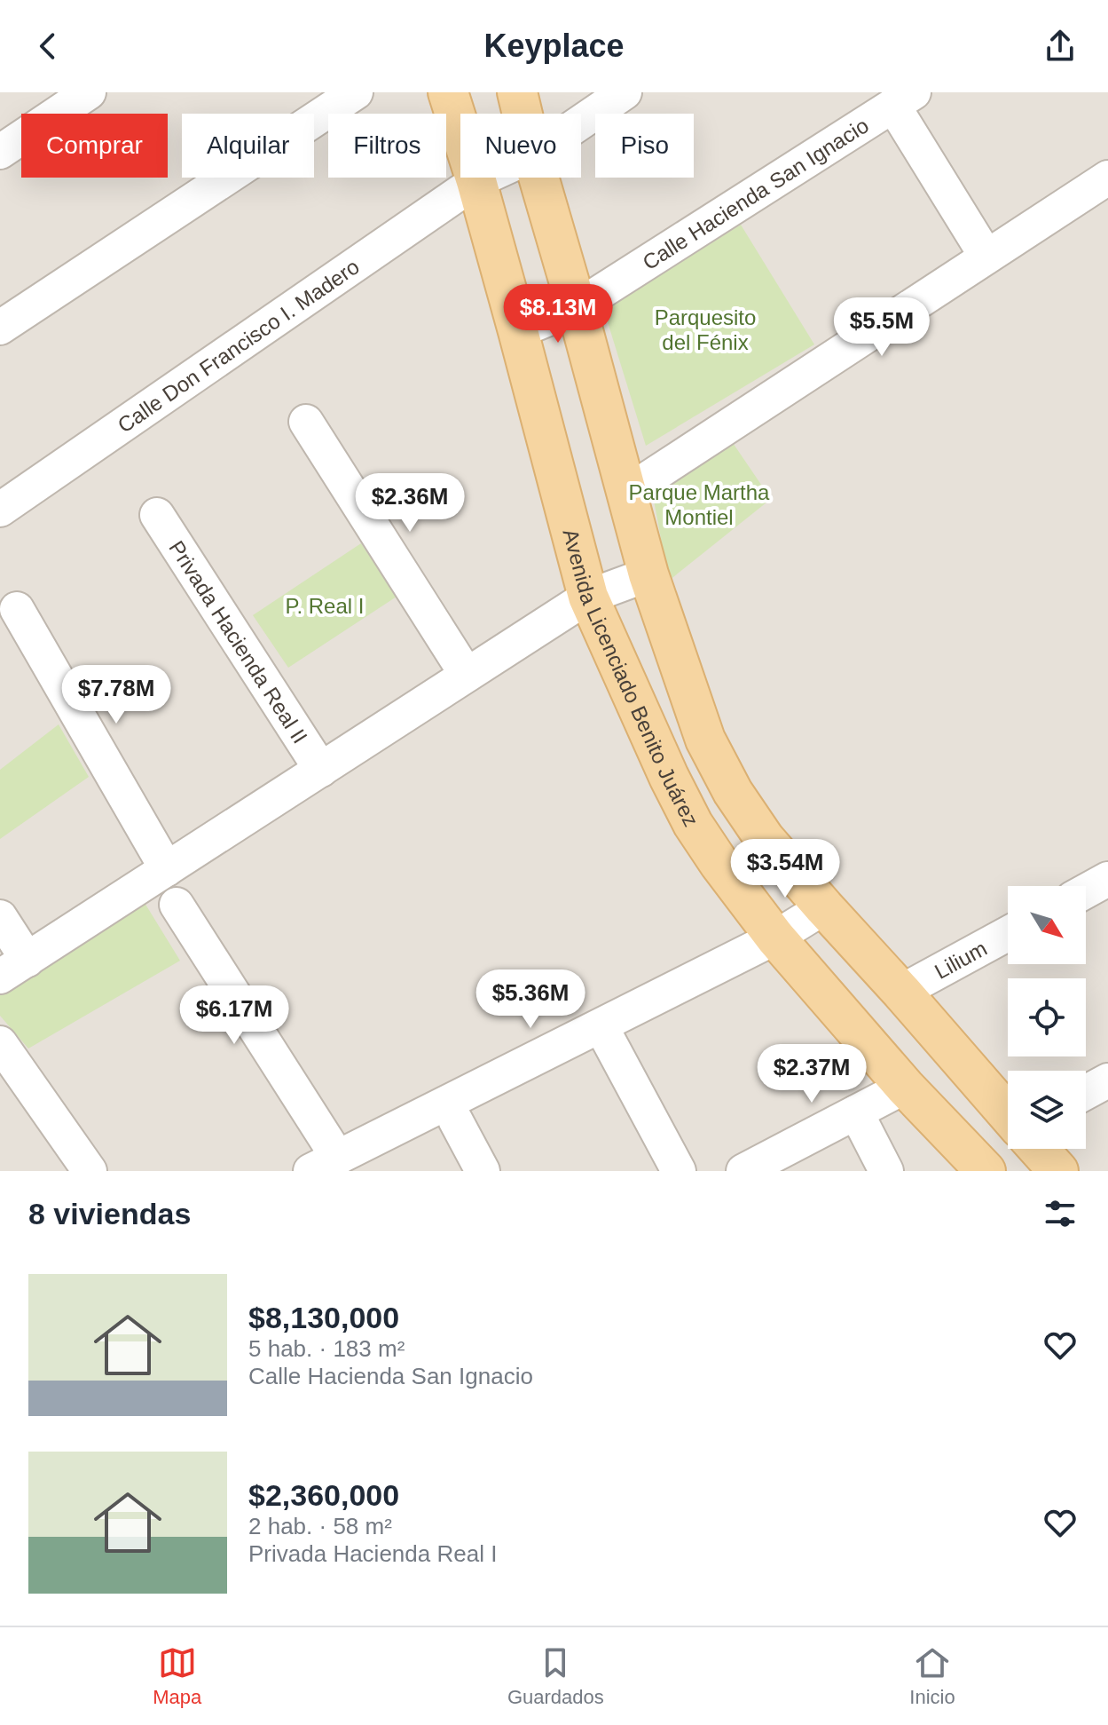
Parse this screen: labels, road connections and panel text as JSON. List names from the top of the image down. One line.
{"streets":{"main road":["Avenida Licenciado Benito Juárez"],"street":["Calle Hacienda San Ignacio","Calle Don Francisco I. Madero","Privada Hacienda Real II","Lilium"]},"crossings":[["Calle Hacienda San Ignacio","Avenida Licenciado Benito Juárez"],["Calle Don Francisco I. Madero","Avenida Licenciado Benito Juárez"],["Avenida Licenciado Benito Juárez","Lilium"]],"parks":["Parquesito del Fénix","Parque Martha Montiel","P. Real I"],"north":"bottom right","page":{"header":"Keyplace","chip":["Comprar","Alquilar","Filtros","Nuevo","Piso"],"price":["$8.13M","$5.5M","$2.36M","$7.78M","$3.54M","$5.36M","$6.17M","$2.37M"],"heading":"8 viviendas","list":[{"name":"$8,130,000","note":"5 hab. · 183 m² · Calle Hacienda San Ignacio"},{"name":"$2,360,000","note":"2 hab. · 58 m² · Privada Hacienda Real I"}],"tabs":["Mapa","Guardados","Inicio"]}}
